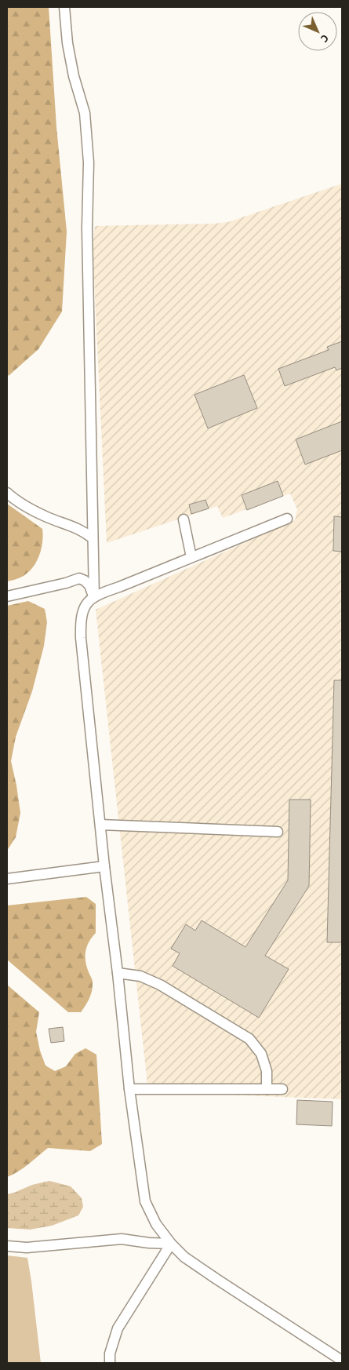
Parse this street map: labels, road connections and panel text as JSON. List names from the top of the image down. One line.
{"north":"bottom right"}
